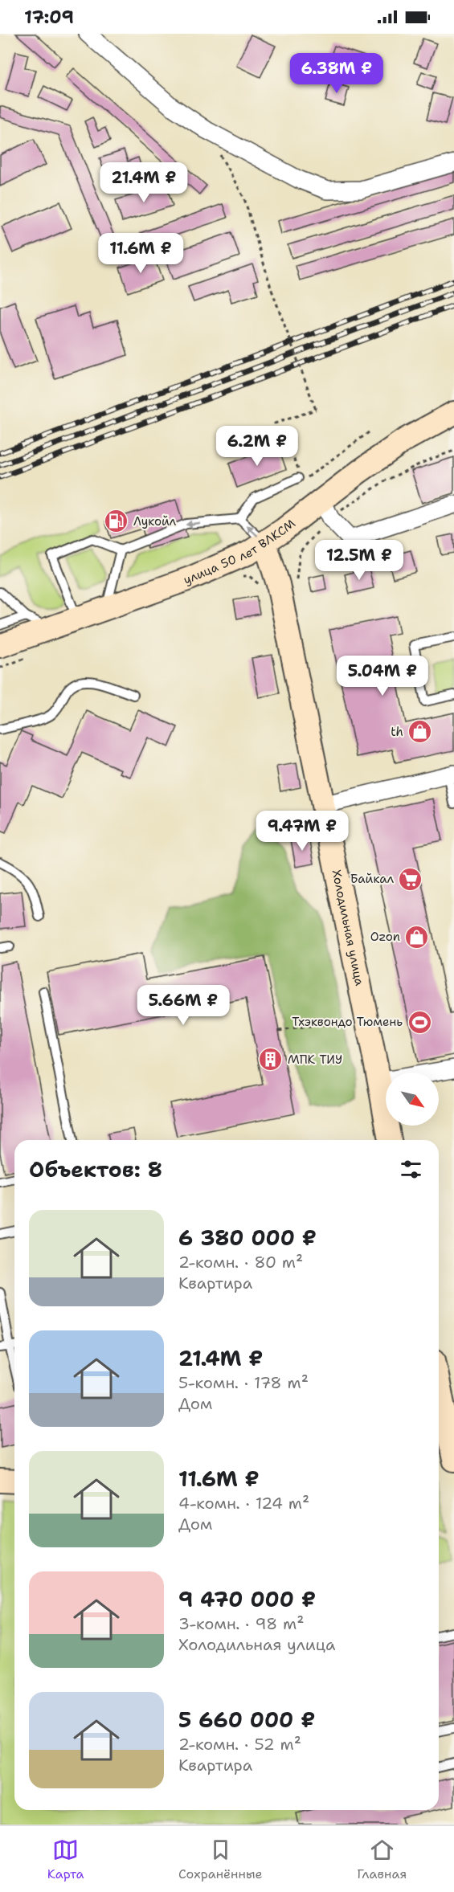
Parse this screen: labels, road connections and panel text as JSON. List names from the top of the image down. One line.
{"streets":{"street":["улица 50 лет ВЛКСМ","Холодильная улица"]},"crossings":[["улица 50 лет ВЛКСМ","Холодильная улица"]],"places":{"fuel station":["Лукойл"],"shop":["th","Ozon"],"supermarket":["Байкал"],"sports":["Тхэквондо Тюмень"],"building":["МПК ТИУ"]},"north":"bottom right","page":{"status":"17:09","price":["6.38M ₽","21.4M ₽","11.6M ₽","6.2M ₽","12.5M ₽","5.04M ₽","9.47M ₽","5.66M ₽"],"heading":"Объектов: 8","list":[{"name":"6 380 000 ₽","note":"2-комн. · 80 m² · Квартира"},{"name":"21.4M ₽","note":"5-комн. · 178 m² · Дом"},{"name":"11.6M ₽","note":"4-комн. · 124 m² · Дом"},{"name":"9 470 000 ₽","note":"3-комн. · 98 m² · Холодильная улица"},{"name":"5 660 000 ₽","note":"2-комн. · 52 m² · Квартира"}],"tabs":["Карта","Сохранённые","Главная"]}}
